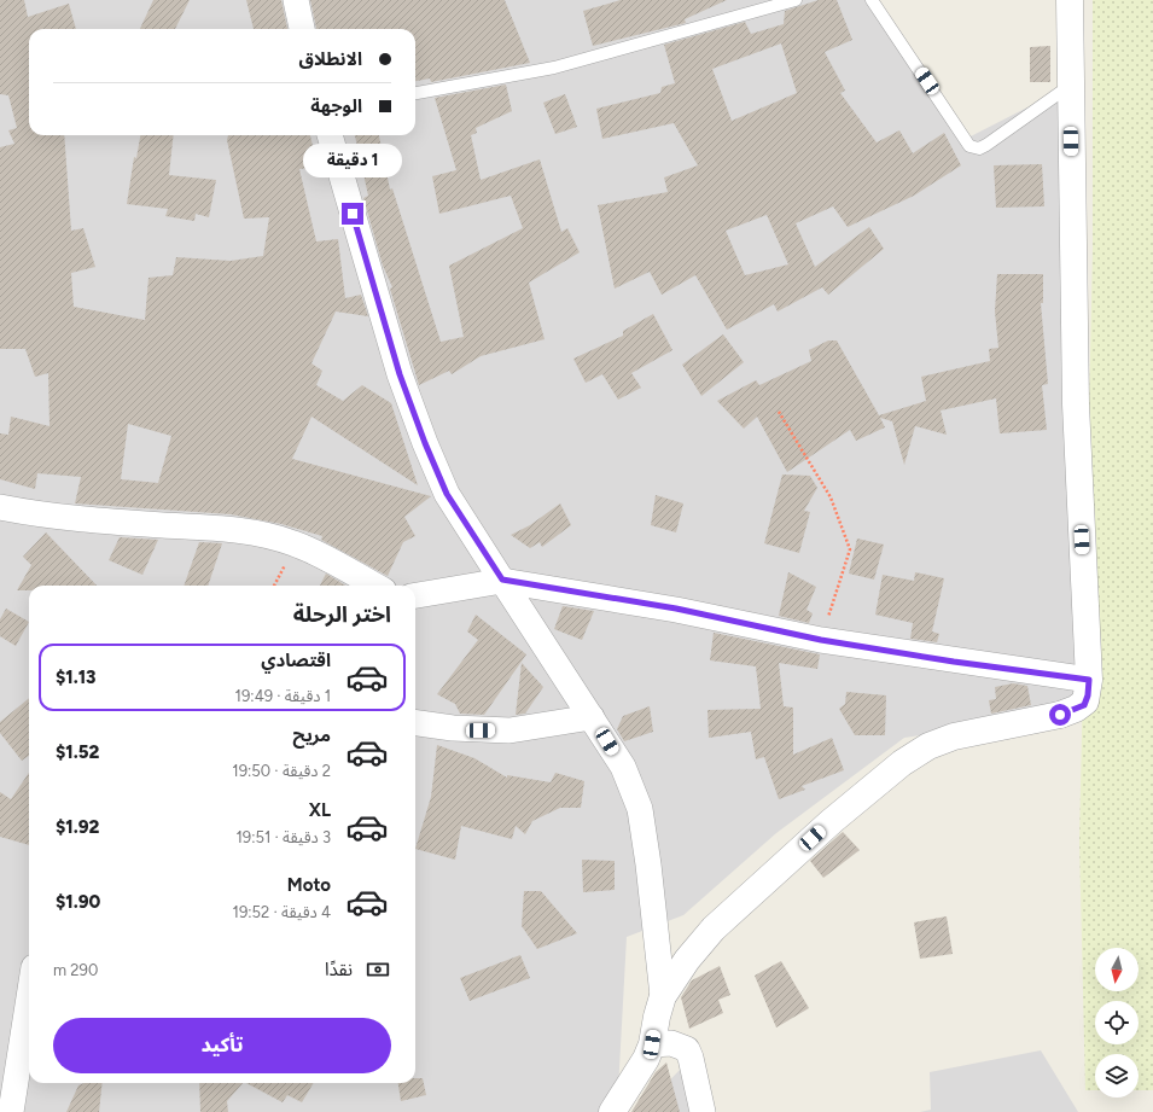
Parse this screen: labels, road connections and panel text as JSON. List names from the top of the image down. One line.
{"north":"bottom","page":{"banner":["الانطلاق","الوجهة"],"bubble":"1 دقيقة","heading":"اختر الرحلة","list":[{"name":"اقتصادي","note":"1 دقيقة · 19:49","value":"$1.13"},{"name":"مريح","note":"2 دقيقة · 19:50","value":"$1.52"},{"name":"XL","note":"3 دقيقة · 19:51","value":"$1.92"},{"name":"Moto","note":"4 دقيقة · 19:52","value":"$1.90"}],"pay":["نقدًا","290 m"],"buttons":"تأكيد"}}
